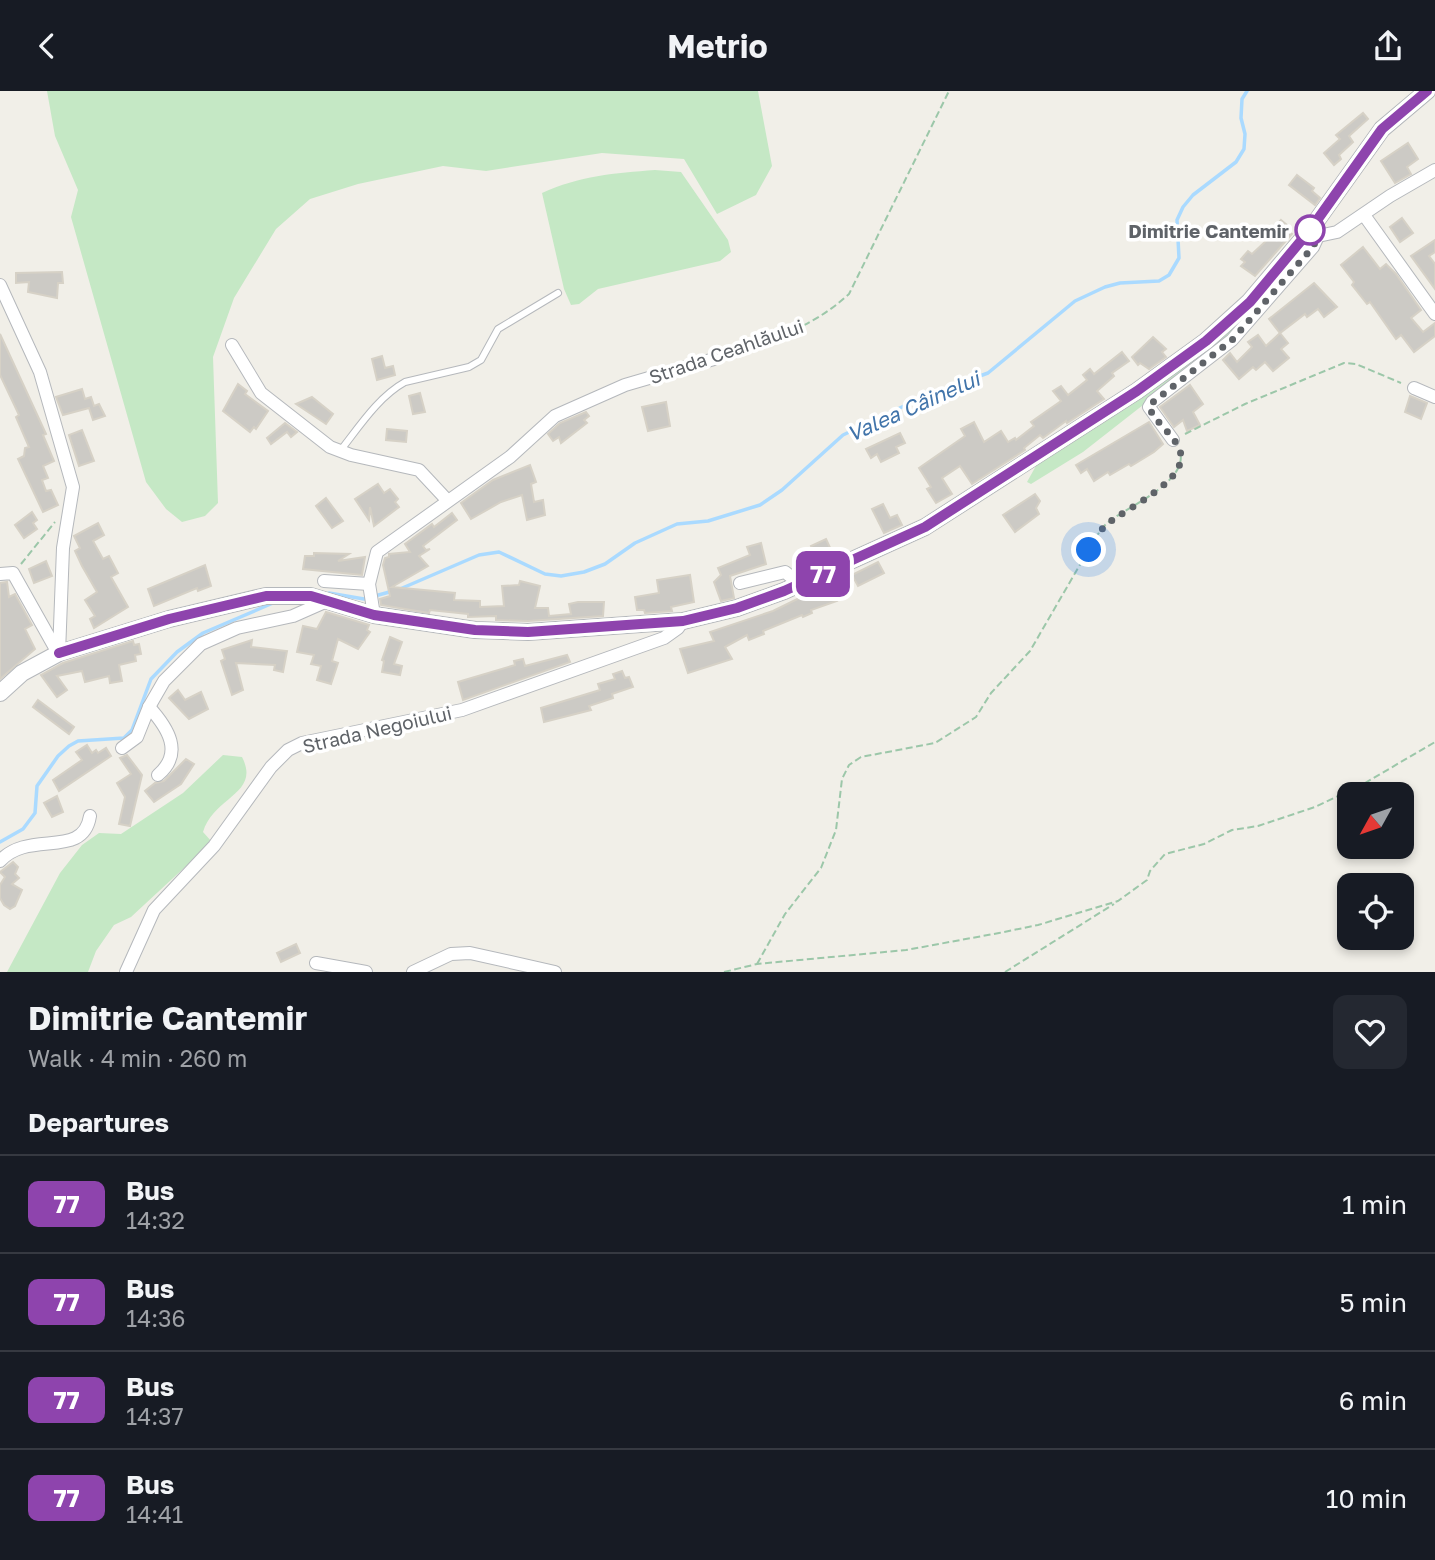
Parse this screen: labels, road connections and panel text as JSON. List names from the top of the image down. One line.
{"streets":{"street":["Strada Ceahlăului","Strada Negoiului"]},"water":["Valea Câinelui"],"places":["Dimitrie Cantemir"],"lines":["bus line 77"],"north":"bottom left","page":{"header":"Metrio","on_map":"77","heading":[["Dimitrie Cantemir","Walk · 4 min · 260 m"],"Departures"],"list":[{"mark":"77","name":"Bus","note":"14:32","value":"1 min"},{"mark":"77","name":"Bus","note":"14:36","value":"5 min"},{"mark":"77","name":"Bus","note":"14:37","value":"6 min"},{"mark":"77","name":"Bus","note":"14:41","value":"10 min"}]}}
